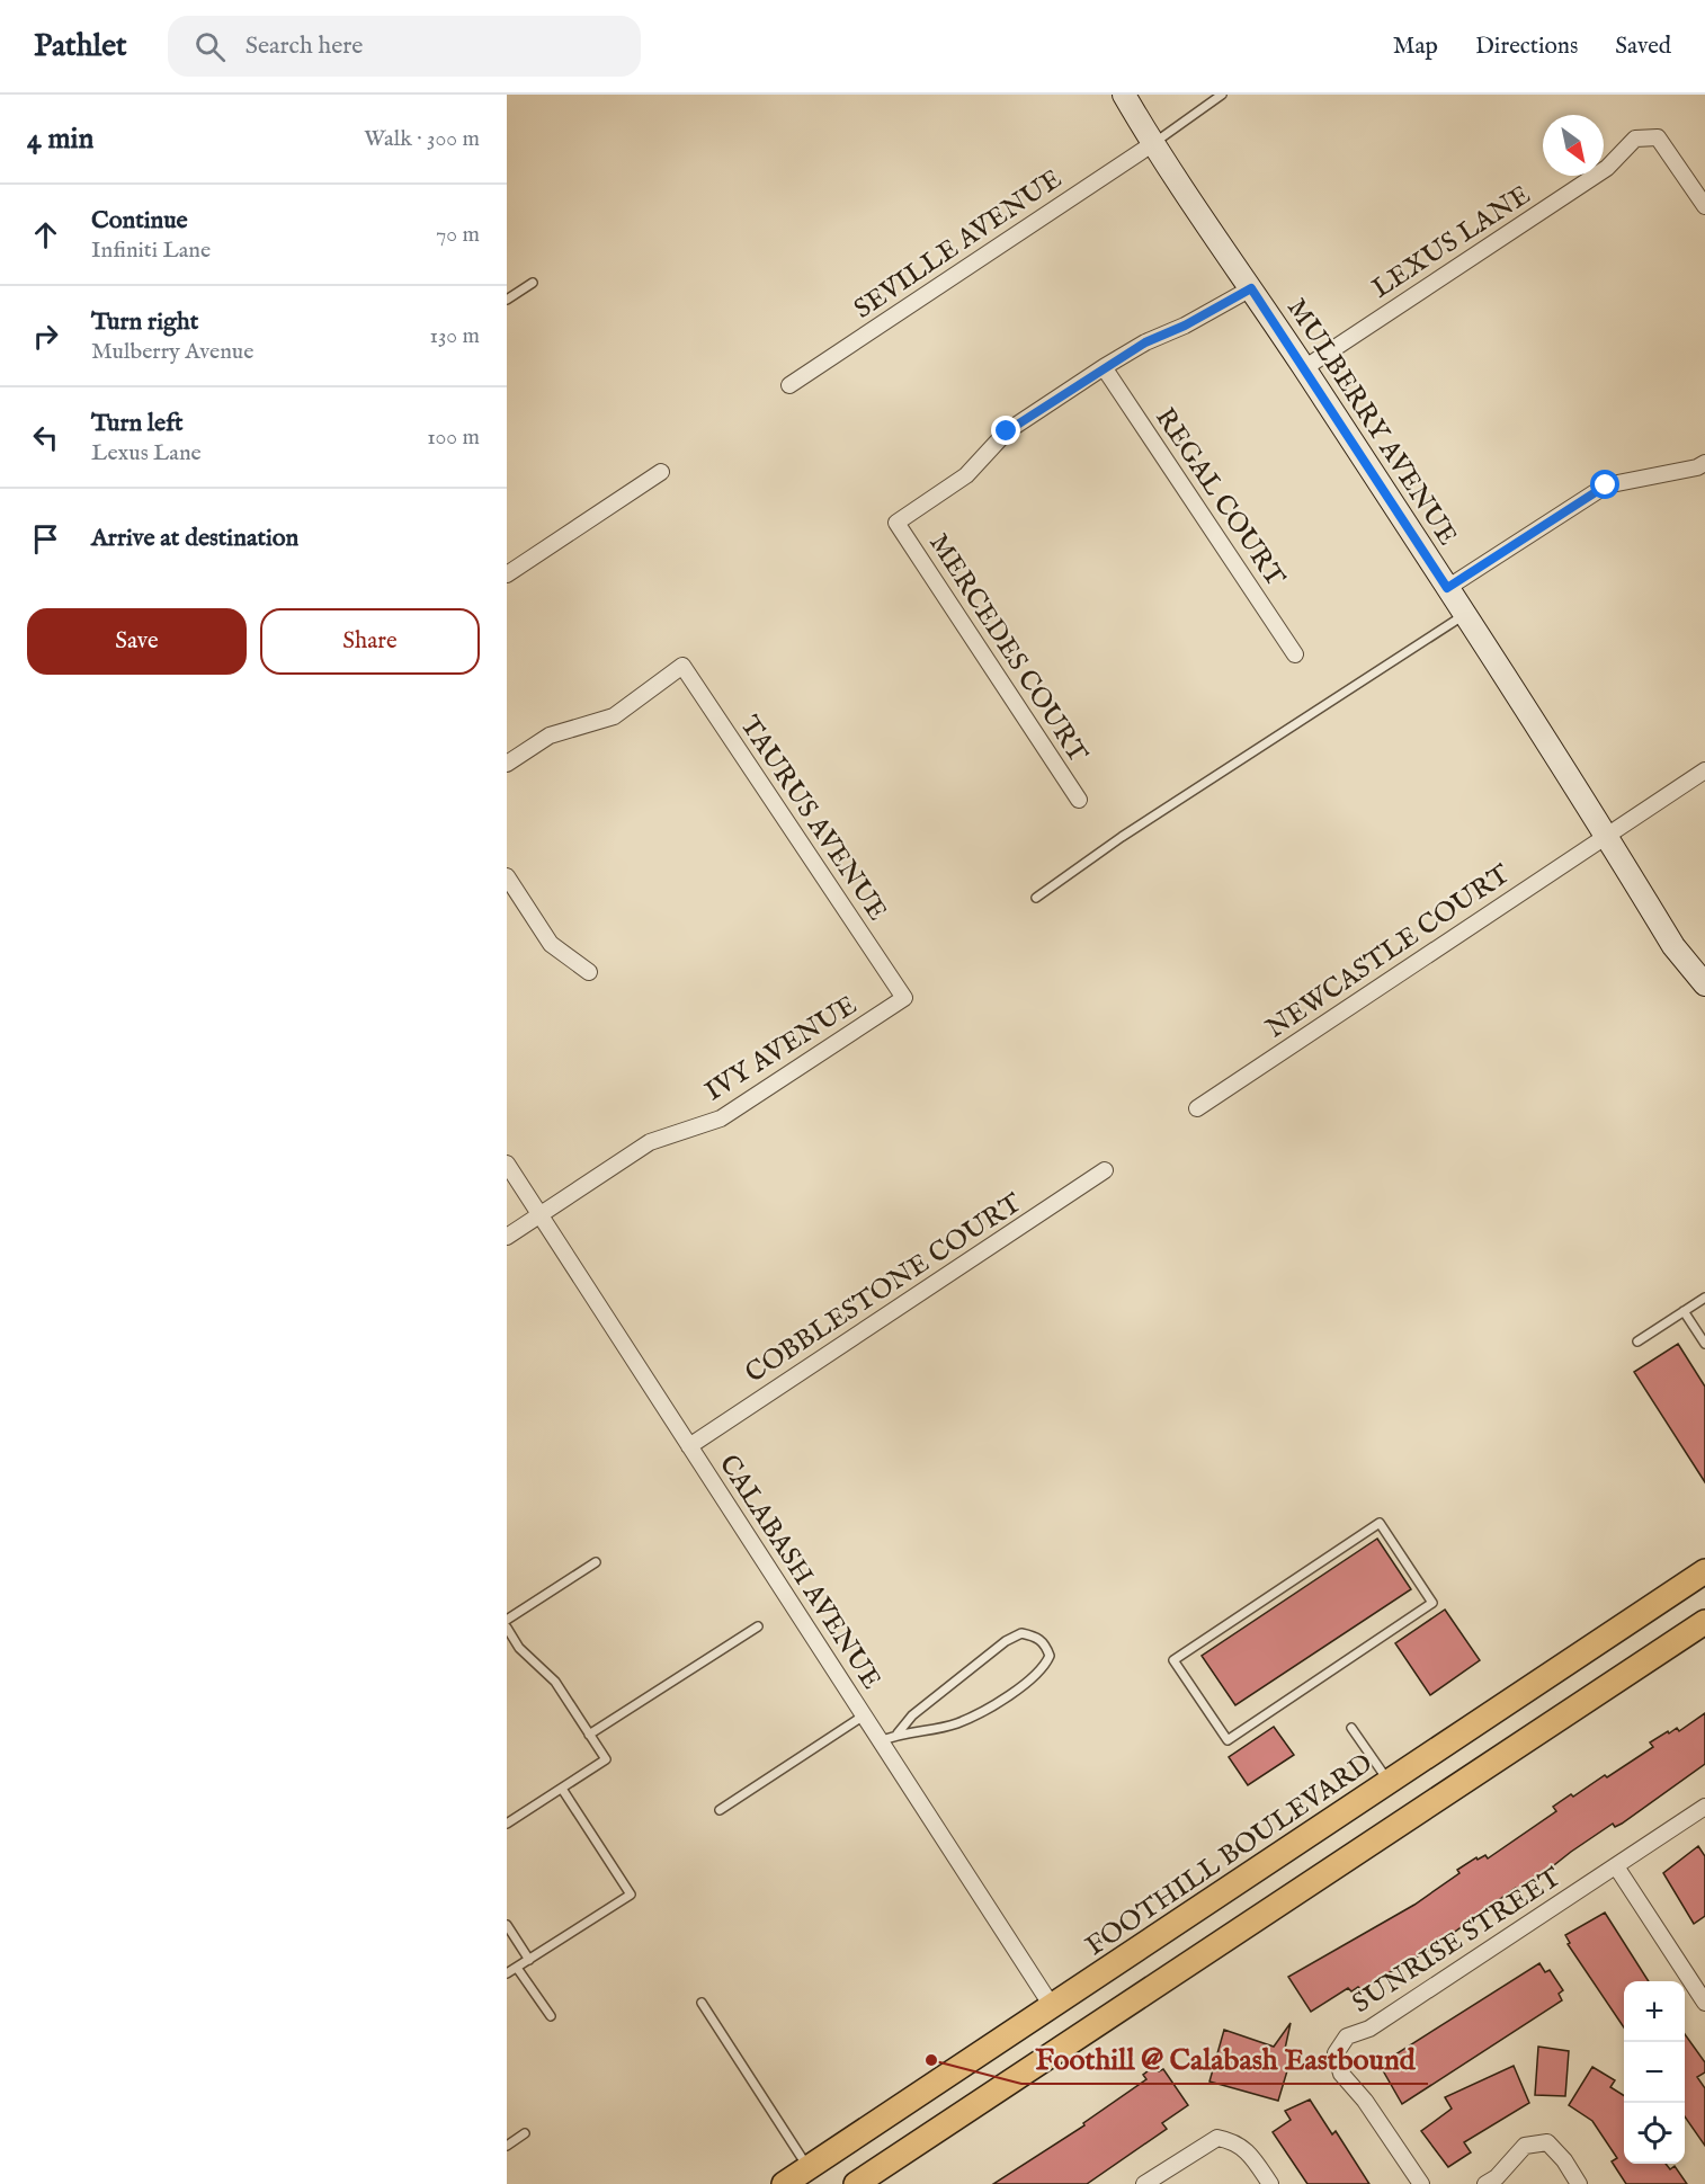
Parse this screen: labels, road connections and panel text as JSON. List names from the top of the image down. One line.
{"streets":{"main road":["FOOTHILL BOULEVARD"],"street":["LEXUS LANE","SEVILLE AVENUE","MULBERRY AVENUE","REGAL COURT","MERCEDES COURT","TAURUS AVENUE","NEWCASTLE COURT","IVY AVENUE","COBBLESTONE COURT","CALABASH AVENUE","SUNRISE STREET"]},"crossings":[["LEXUS LANE","MULBERRY AVENUE"],["SEVILLE AVENUE","MULBERRY AVENUE"],["MULBERRY AVENUE","NEWCASTLE COURT"],["REGAL COURT","MERCEDES COURT"],["TAURUS AVENUE","IVY AVENUE"],["IVY AVENUE","CALABASH AVENUE"],["COBBLESTONE COURT","CALABASH AVENUE"],["CALABASH AVENUE","FOOTHILL BOULEVARD"]],"places":["Foothill @ Calabash Eastbound"],"north":"bottom right","page":{"header":"Pathlet","search":"Search here","nav":["Map","Directions","Saved"],"heading":["4 min","Walk · 300 m"],"list":[["Continue","Infiniti Lane","70 m"],["Turn right","Mulberry Avenue","130 m"],["Turn left","Lexus Lane","100 m"],"Arrive at destination"],"buttons":["Save","Share"],"map_buttons":["+","−"]}}
